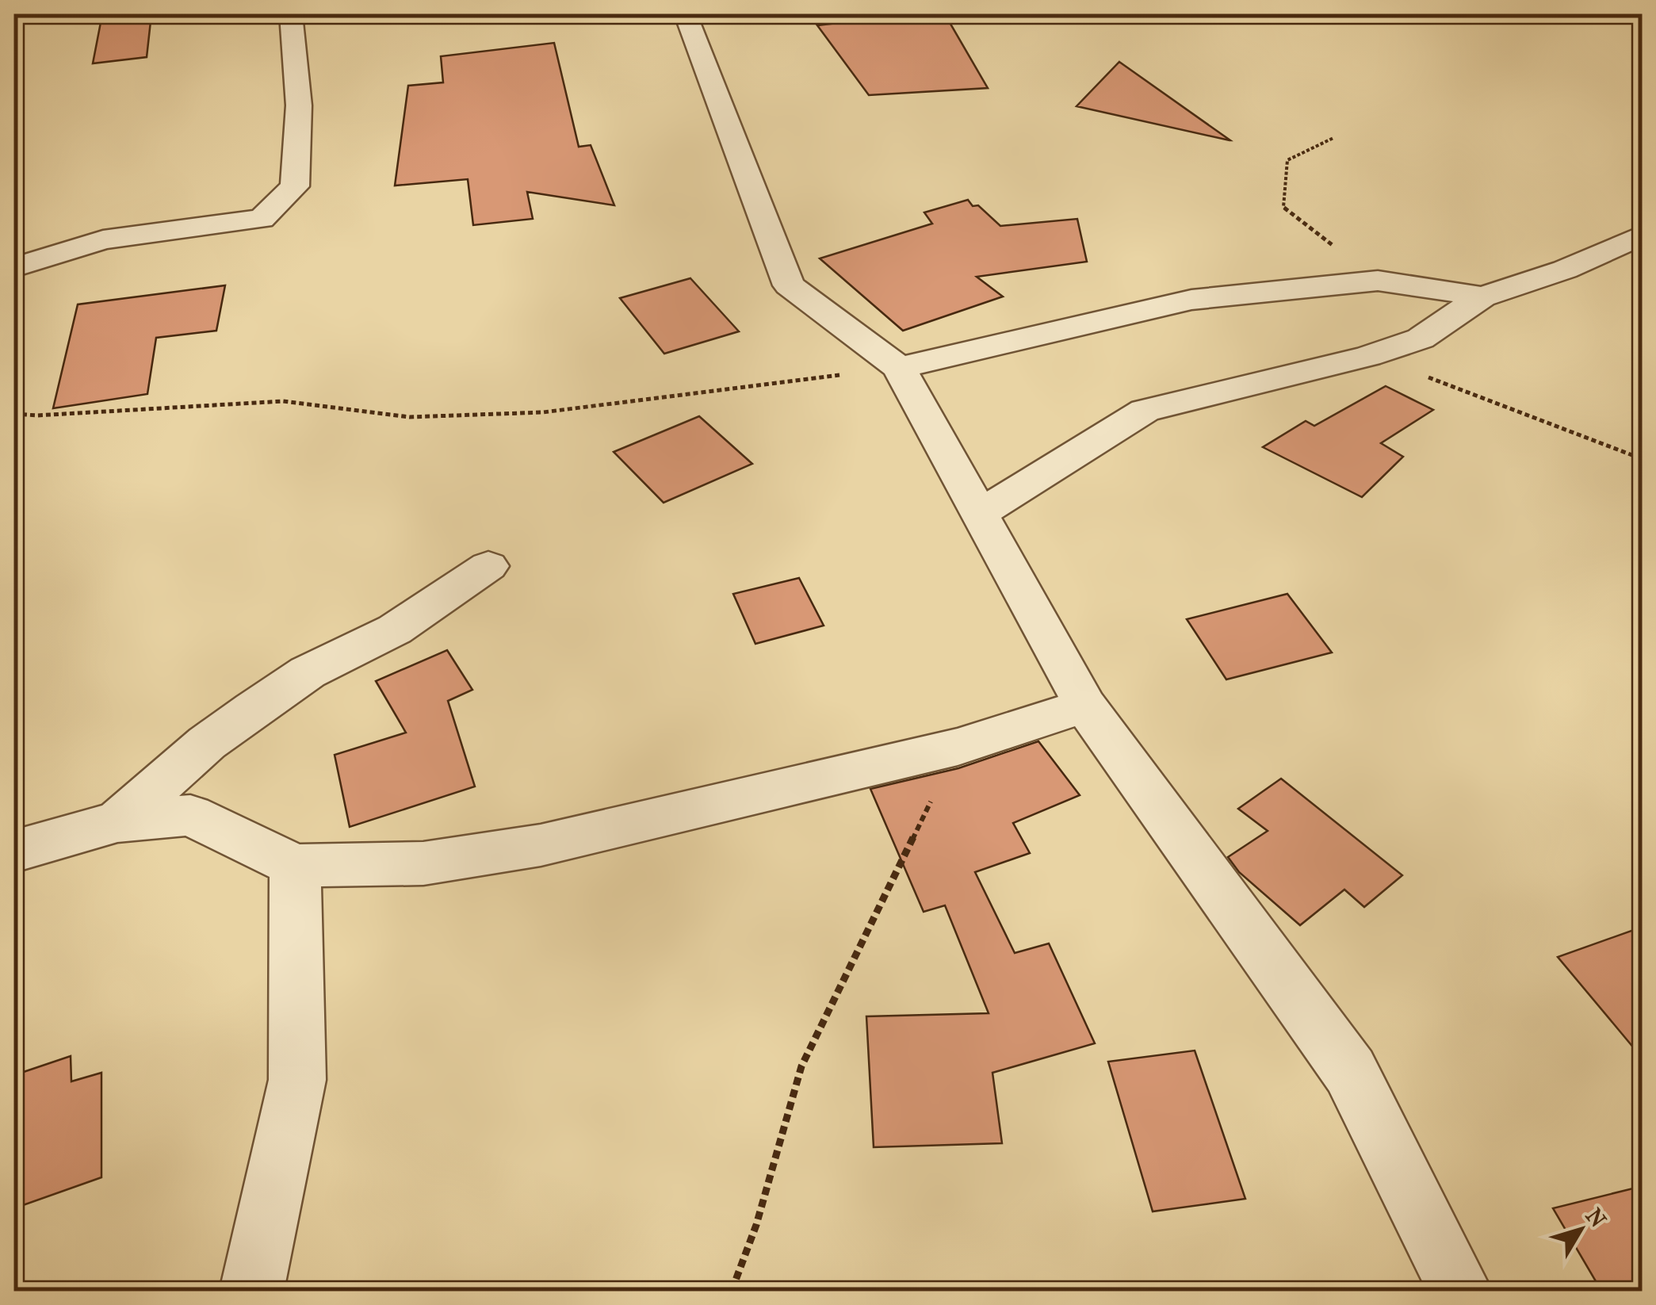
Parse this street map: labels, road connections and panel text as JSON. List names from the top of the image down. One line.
{"north":"top right"}
